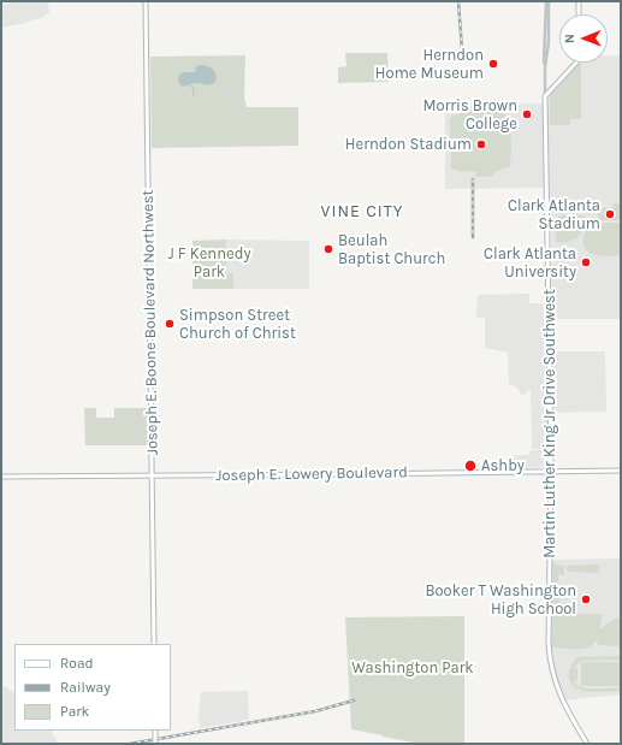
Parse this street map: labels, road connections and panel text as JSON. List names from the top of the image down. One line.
{"streets":{"main road":["Joseph E. Boone Boulevard Northwest","Martin Luther King Jr Drive Southwest","Joseph E. Lowery Boulevard"]},"crossings":[["Joseph E. Boone Boulevard Northwest","Joseph E. Lowery Boulevard"],["Martin Luther King Jr Drive Southwest","Joseph E. Lowery Boulevard"]],"districts":["VINE CITY"],"parks":["J F Kennedy Park","Washington Park"],"places":["Herndon Home Museum","Morris Brown College","Herndon Stadium","Clark Atlanta Stadium","Beulah Baptist Church","Clark Atlanta University","Simpson Street Church of Christ","Ashby","Booker T Washington High School"],"legend":["Road","Railway","Park"],"north":"left"}
